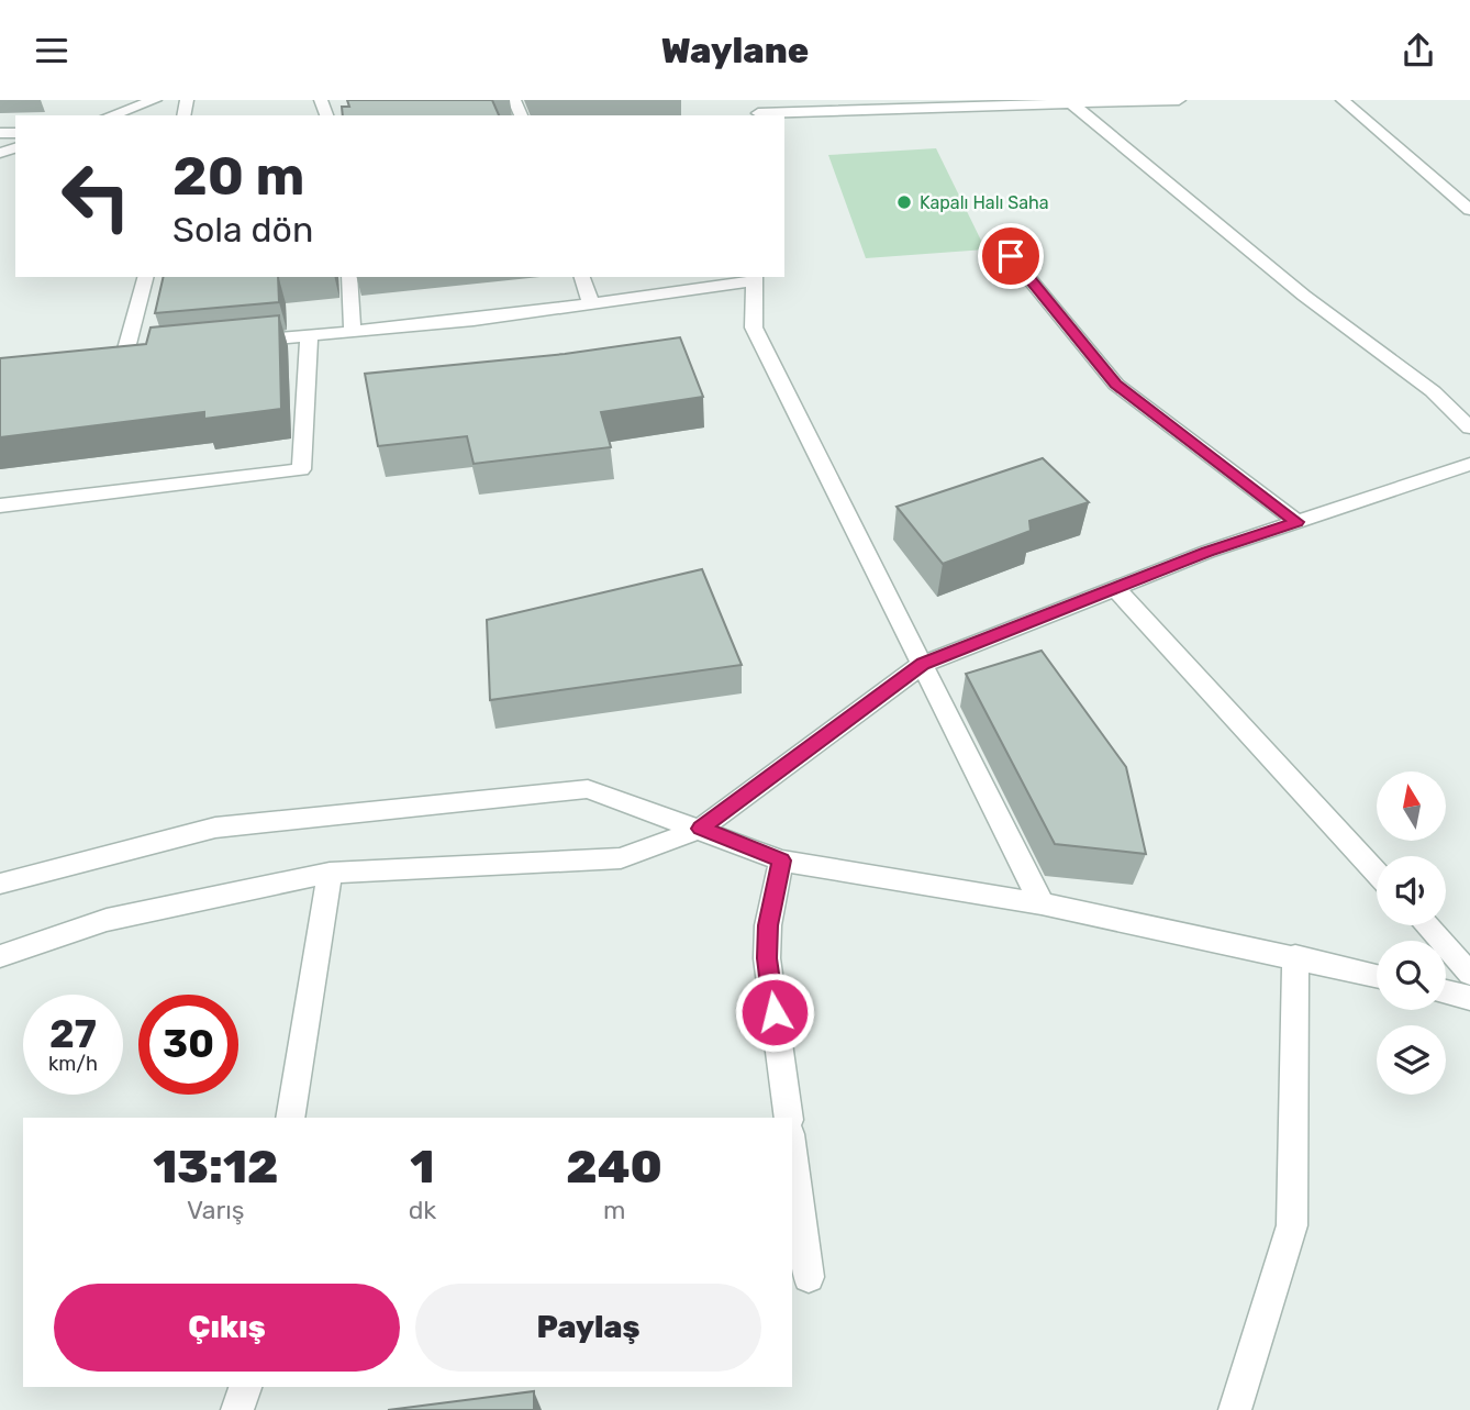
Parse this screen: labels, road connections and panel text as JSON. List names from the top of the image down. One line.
{"places":["Kapalı Halı Saha"],"north":"top","page":{"header":"Waylane","turn":["20 m","Sola dön"],"speed":"27 km/h","limit":"30","eta":["13:12","Varış","1","dk","240","m"],"buttons":["Çıkış","Paylaş"]}}
